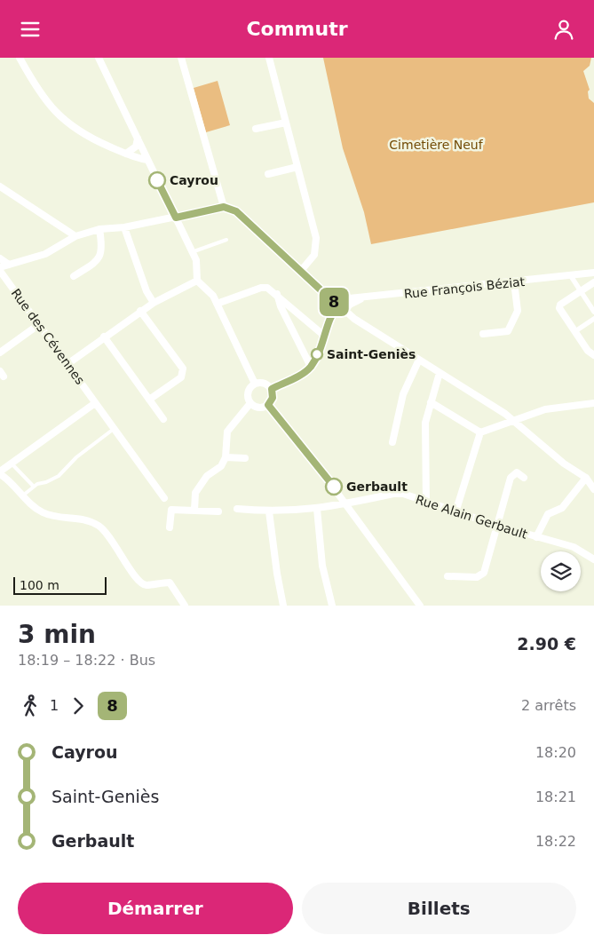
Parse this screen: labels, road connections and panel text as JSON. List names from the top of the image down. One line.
{"streets":{"street":["Rue François Béziat","Rue des Cévennes","Rue Alain Gerbault"]},"parks":["Cimetière Neuf"],"places":["Cayrou","Saint-Geniès","Gerbault"],"lines":["bus line 8"],"scale_bar":"100 m","page":{"header":"Commutr","on_map":"8","scale":"100 m","heading":["3 min","18:19 – 18:22 · Bus","2.90 €"],"legs":["1","8","2 arrêts"],"list":[{"name":"Cayrou","value":"18:20"},{"name":"Saint-Geniès","value":"18:21"},{"name":"Gerbault","value":"18:22"}],"buttons":["Démarrer","Billets"]}}
